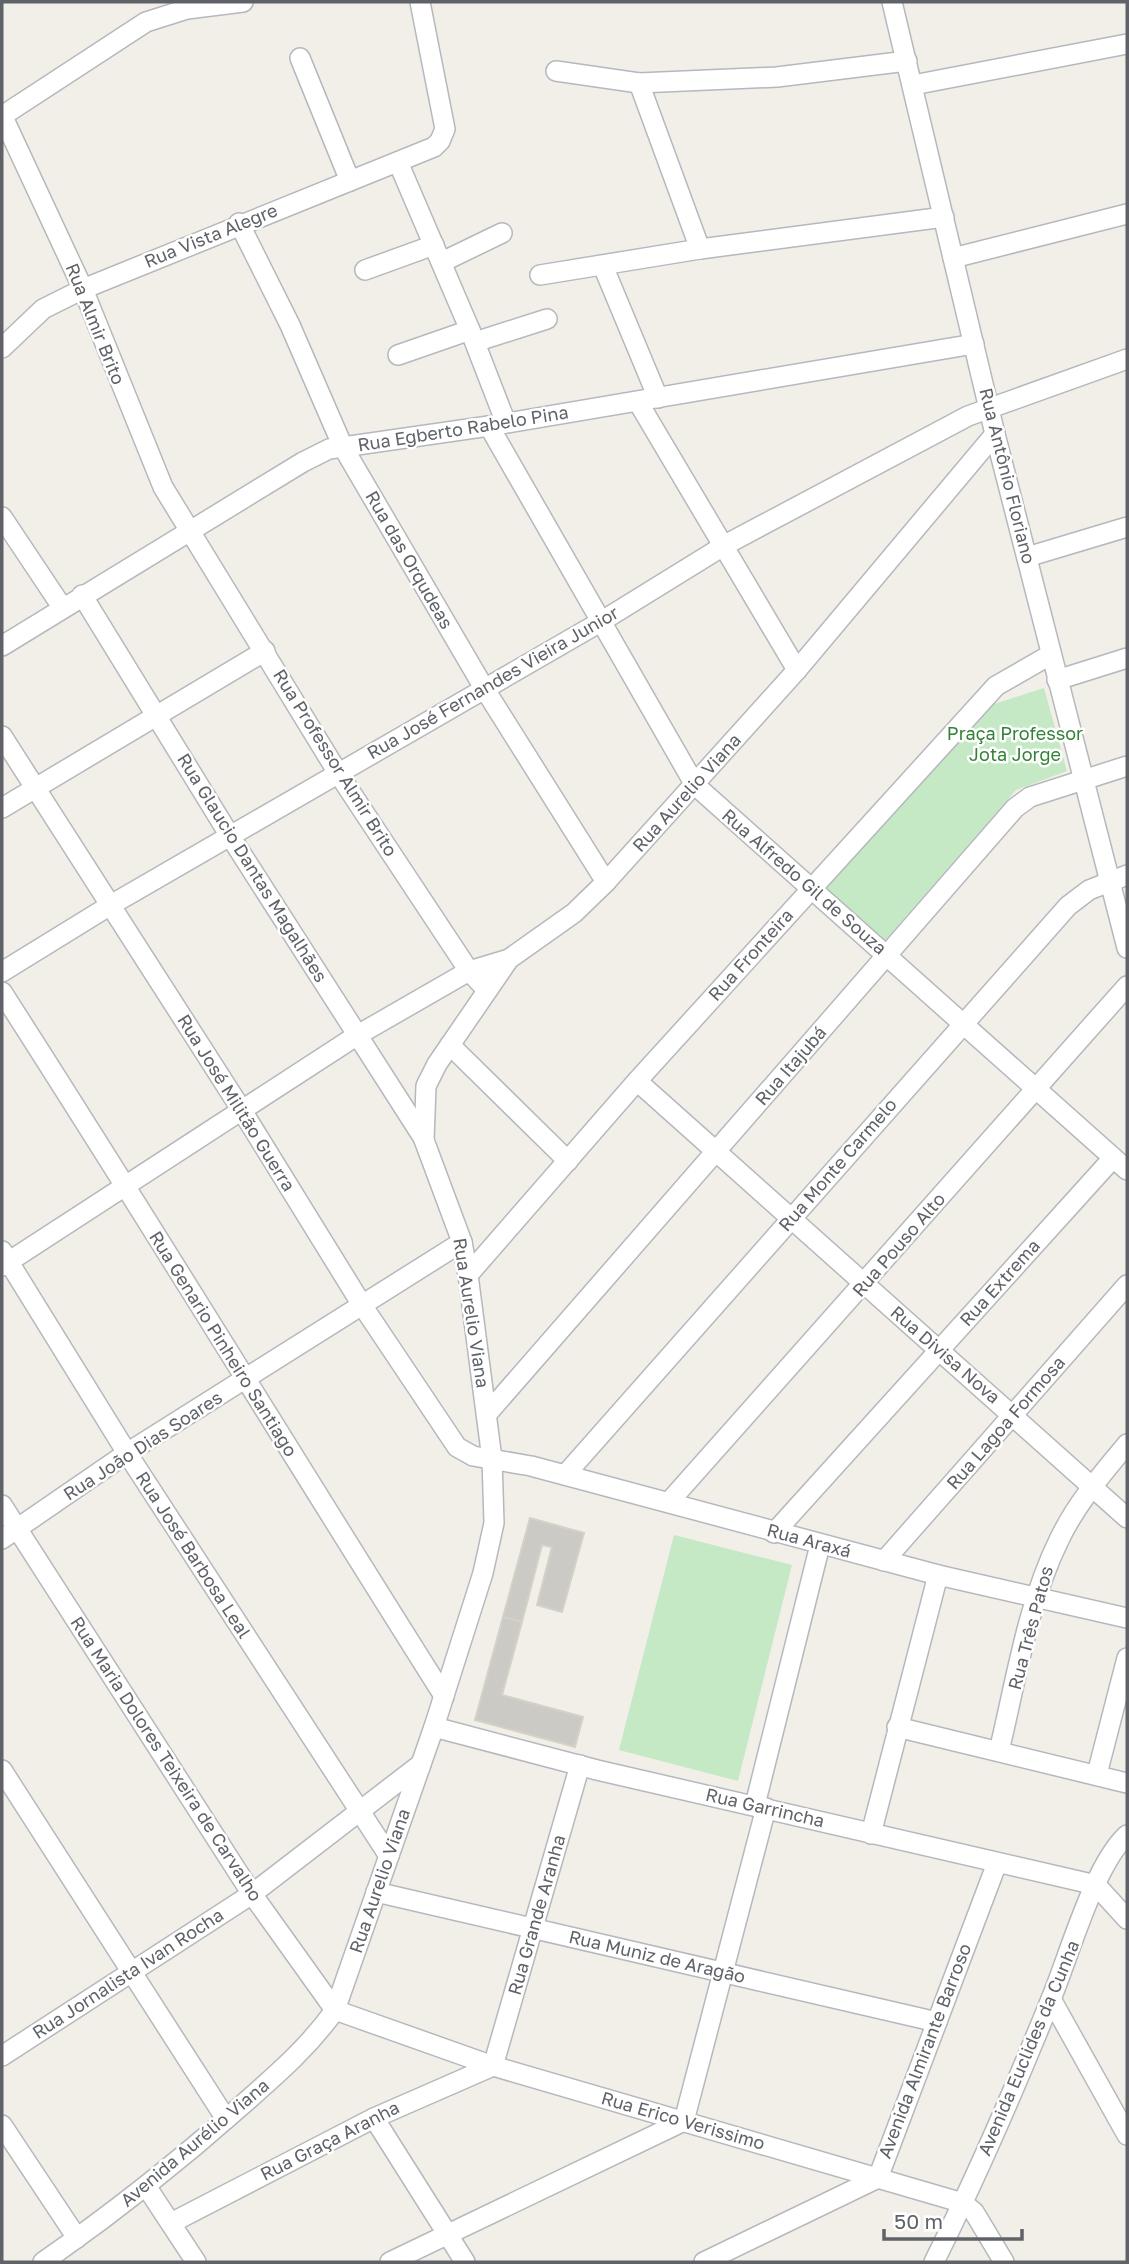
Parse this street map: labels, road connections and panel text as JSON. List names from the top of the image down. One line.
{"streets":{"street":["Rua Vista Alegre","Rua Almir Brito","Rua Egberto Rabelo Pina","Rua Antônio Floriano","Rua das Orqudeas","Rua José Fernandes Vieira Junior","Rua Professor Almir Brito","Rua Aurelio Viana","Rua Glaucio Dantas Magalhães","Rua Alfredo Gil de Souza","Rua Fronteira","Rua Itajubá","Rua José Militão Guerra","Rua Monte Carmelo","Rua Pouso Alto","Rua Extrema","Rua Genario Pinheiro Santiago","Rua Divisa Nova","Rua Lagoa Formosa","Rua João Dias Soares","Rua Araxá","Rua José Barbosa Leal","Rua Três Patos","Rua Maria Dolores Teixeira de Carvalho","Rua Garrincha","Rua Grande Aranha","Rua Muniz de Aragão","Rua Jornalista Ivan Rocha","Avenida Euclides da Cunha","Avenida Almirante Barroso","Rua Erico Verissimo","Rua Graça Aranha","Avenida Aurélio Viana"]},"crossings":[["Rua Vista Alegre","Rua Almir Brito"],["Rua Vista Alegre","Rua das Orqudeas"],["Rua Vista Alegre","Rua Alfredo Gil de Souza"],["Rua Almir Brito","Rua Egberto Rabelo Pina"],["Rua Almir Brito","Rua Professor Almir Brito"],["Rua Egberto Rabelo Pina","Rua Antônio Floriano"],["Rua Egberto Rabelo Pina","Rua das Orqudeas"],["Rua Egberto Rabelo Pina","Rua Professor Almir Brito"],["Rua Egberto Rabelo Pina","Rua Glaucio Dantas Magalhães"],["Rua Egberto Rabelo Pina","Rua Alfredo Gil de Souza"],["Rua Antônio Floriano","Rua José Fernandes Vieira Junior"],["Rua Antônio Floriano","Rua Aurelio Viana"],["Rua Antônio Floriano","Rua Fronteira"],["Rua Antônio Floriano","Rua Itajubá"],["Rua Antônio Floriano","Rua Monte Carmelo"],["Rua das Orqudeas","Rua José Fernandes Vieira Junior"],["Rua das Orqudeas","Rua Aurelio Viana"],["Rua José Fernandes Vieira Junior","Rua Professor Almir Brito"],["Rua José Fernandes Vieira Junior","Rua Glaucio Dantas Magalhães"],["Rua José Fernandes Vieira Junior","Rua Alfredo Gil de Souza"],["Rua José Fernandes Vieira Junior","Rua José Militão Guerra"],["Rua Professor Almir Brito","Rua Aurelio Viana"],["Rua Aurelio Viana","Rua Glaucio Dantas Magalhães"],["Rua Aurelio Viana","Rua Alfredo Gil de Souza"],["Rua Aurelio Viana","Rua Fronteira"],["Rua Aurelio Viana","Rua Itajubá"],["Rua Aurelio Viana","Rua José Militão Guerra"],["Rua Aurelio Viana","Rua Genario Pinheiro Santiago"],["Rua Aurelio Viana","Rua João Dias Soares"],["Rua Aurelio Viana","Rua Araxá"],["Rua Aurelio Viana","Rua José Barbosa Leal"],["Rua Aurelio Viana","Rua Maria Dolores Teixeira de Carvalho"],["Rua Aurelio Viana","Rua Garrincha"],["Rua Aurelio Viana","Rua Muniz de Aragão"],["Rua Aurelio Viana","Rua Jornalista Ivan Rocha"],["Rua Aurelio Viana","Rua Erico Verissimo"],["Rua Aurelio Viana","Avenida Aurélio Viana"],["Rua Alfredo Gil de Souza","Rua Fronteira"],["Rua Alfredo Gil de Souza","Rua Itajubá"],["Rua Alfredo Gil de Souza","Rua Monte Carmelo"],["Rua Alfredo Gil de Souza","Rua Pouso Alto"],["Rua Alfredo Gil de Souza","Rua Extrema"],["Rua Fronteira","Rua Divisa Nova"],["Rua Itajubá","Rua Divisa Nova"],["Rua José Militão Guerra","Rua João Dias Soares"],["Rua José Militão Guerra","Rua Araxá"],["Rua Monte Carmelo","Rua Divisa Nova"],["Rua Monte Carmelo","Rua Araxá"],["Rua Pouso Alto","Rua Divisa Nova"],["Rua Pouso Alto","Rua Araxá"],["Rua Extrema","Rua Divisa Nova"],["Rua Extrema","Rua Araxá"],["Rua Genario Pinheiro Santiago","Rua João Dias Soares"],["Rua Divisa Nova","Rua Lagoa Formosa"],["Rua Divisa Nova","Rua Três Patos"],["Rua Lagoa Formosa","Rua Araxá"],["Rua João Dias Soares","Rua José Barbosa Leal"],["Rua João Dias Soares","Rua Maria Dolores Teixeira de Carvalho"],["Rua Araxá","Rua Três Patos"],["Rua José Barbosa Leal","Rua Jornalista Ivan Rocha"],["Rua Maria Dolores Teixeira de Carvalho","Rua Jornalista Ivan Rocha"],["Rua Maria Dolores Teixeira de Carvalho","Rua Erico Verissimo"],["Rua Maria Dolores Teixeira de Carvalho","Avenida Aurélio Viana"],["Rua Garrincha","Rua Grande Aranha"],["Rua Garrincha","Avenida Euclides da Cunha"],["Rua Garrincha","Avenida Almirante Barroso"],["Rua Grande Aranha","Rua Muniz de Aragão"],["Rua Grande Aranha","Rua Erico Verissimo"],["Rua Grande Aranha","Rua Graça Aranha"],["Rua Muniz de Aragão","Avenida Almirante Barroso"],["Avenida Euclides da Cunha","Rua Erico Verissimo"],["Avenida Almirante Barroso","Rua Erico Verissimo"],["Rua Erico Verissimo","Rua Graça Aranha"],["Rua Erico Verissimo","Avenida Aurélio Viana"]],"parks":["Praça Professor Jota Jorge"],"scale_bar":"50 m"}
